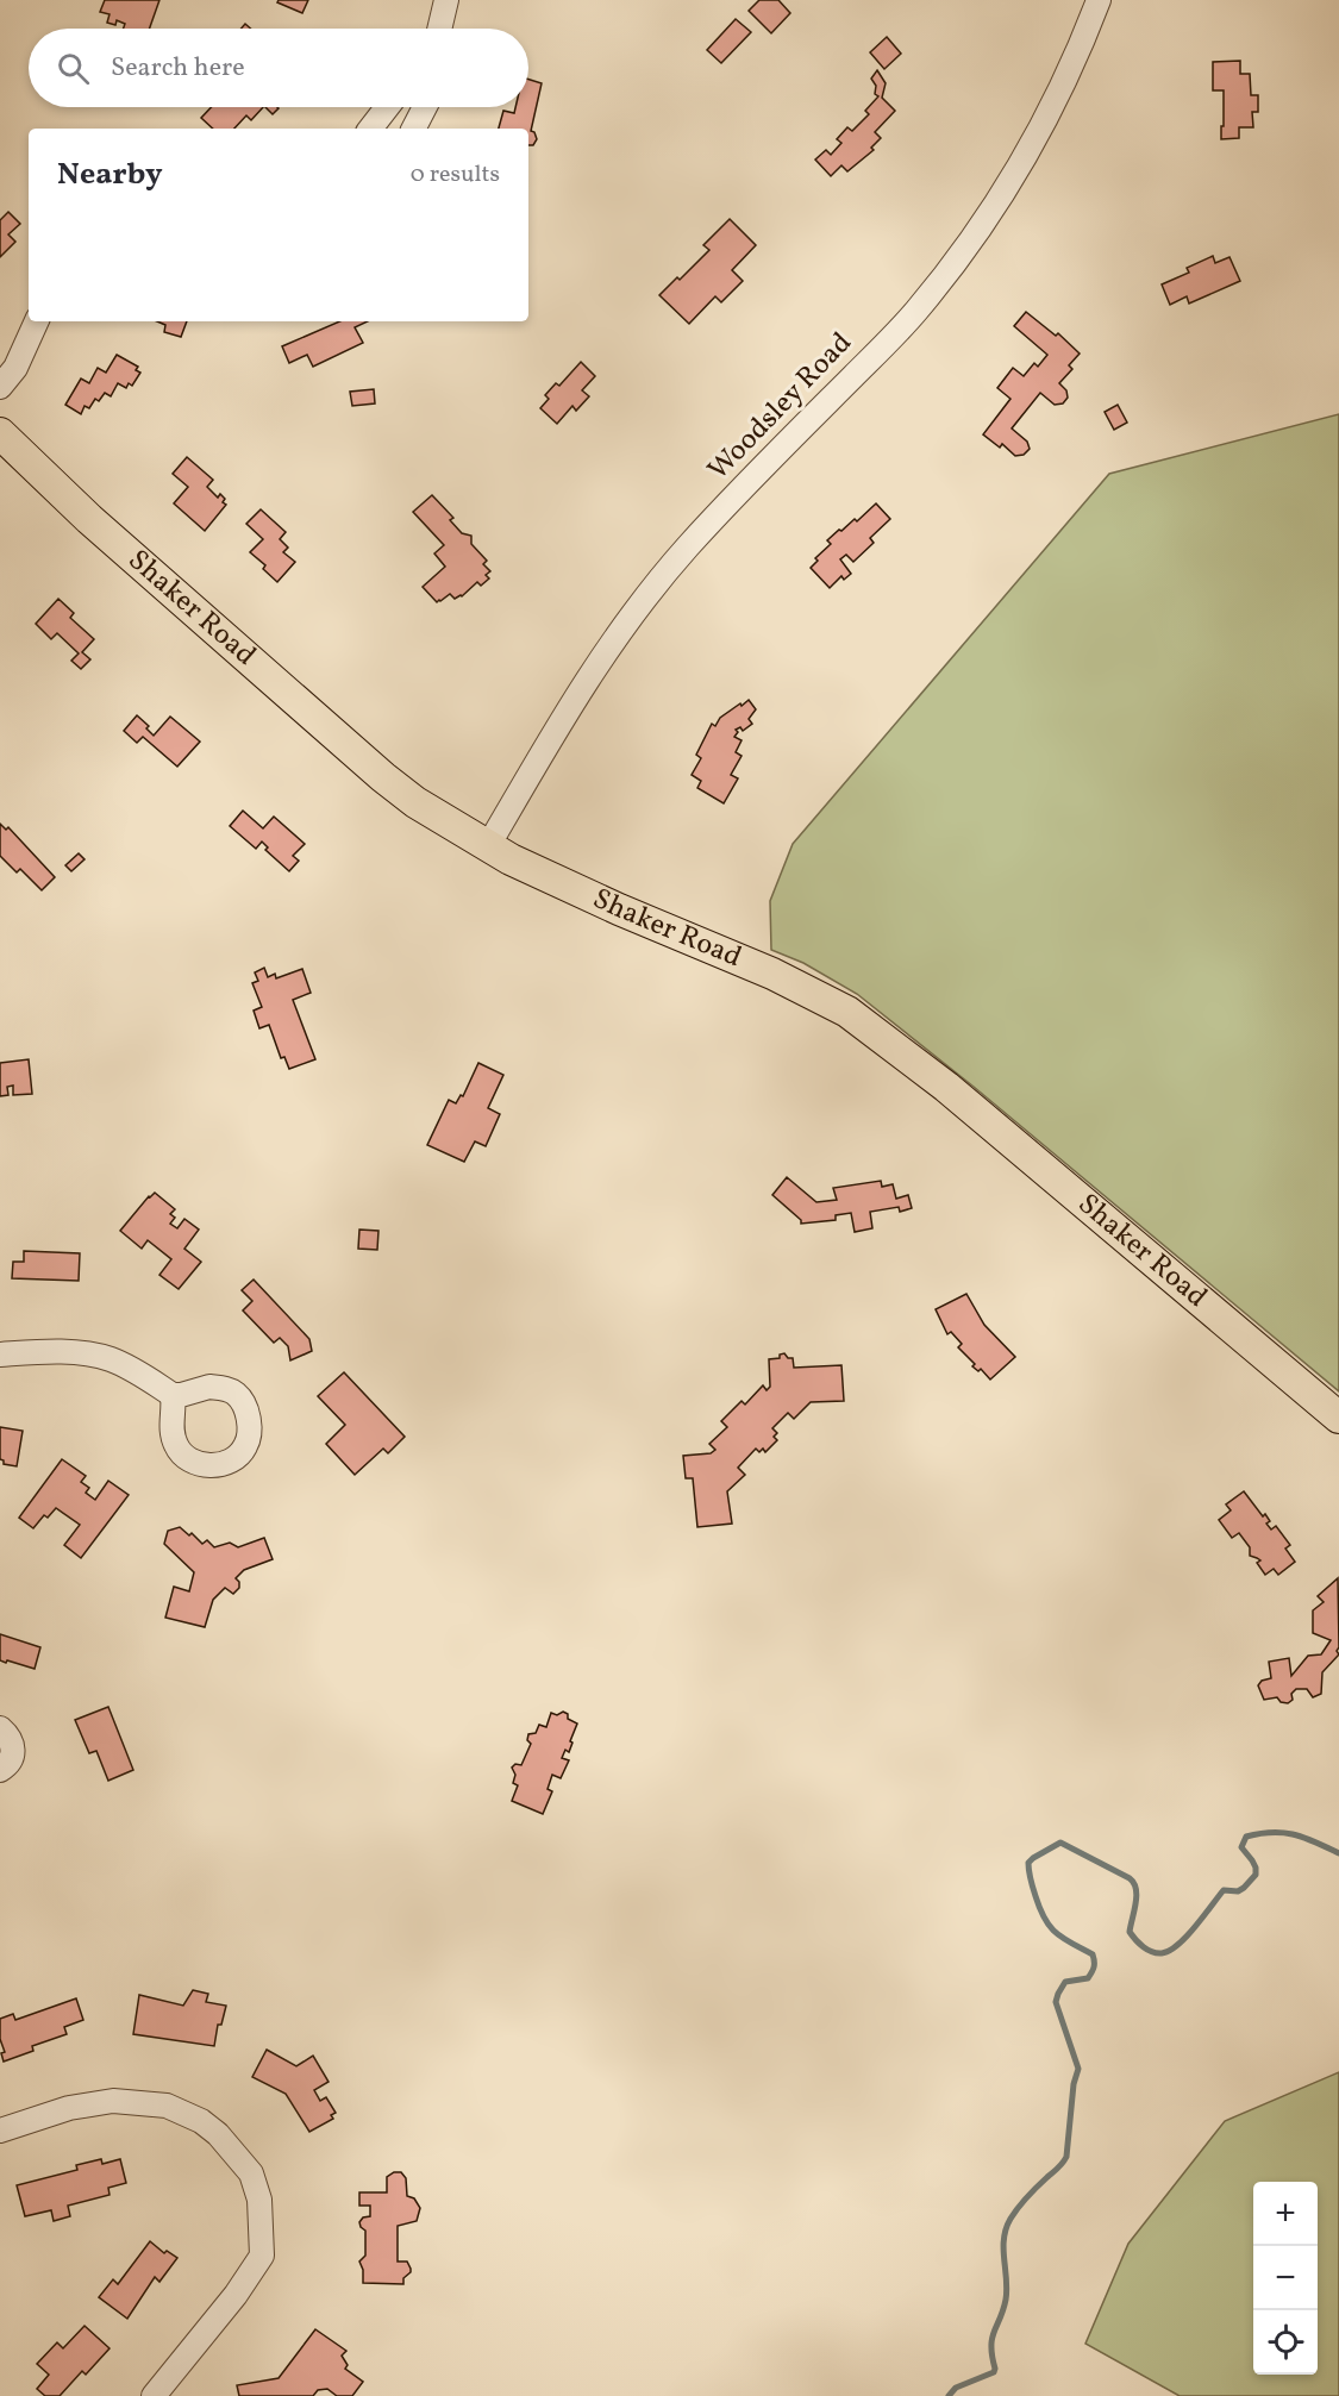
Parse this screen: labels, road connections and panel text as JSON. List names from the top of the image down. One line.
{"streets":{"main road":["Shaker Road"],"street":["Woodsley Road"]},"crossings":[["Woodsley Road","Shaker Road"]],"page":{"search":"Search here","heading":["Nearby","0 results"],"map_buttons":["+","−"]}}
